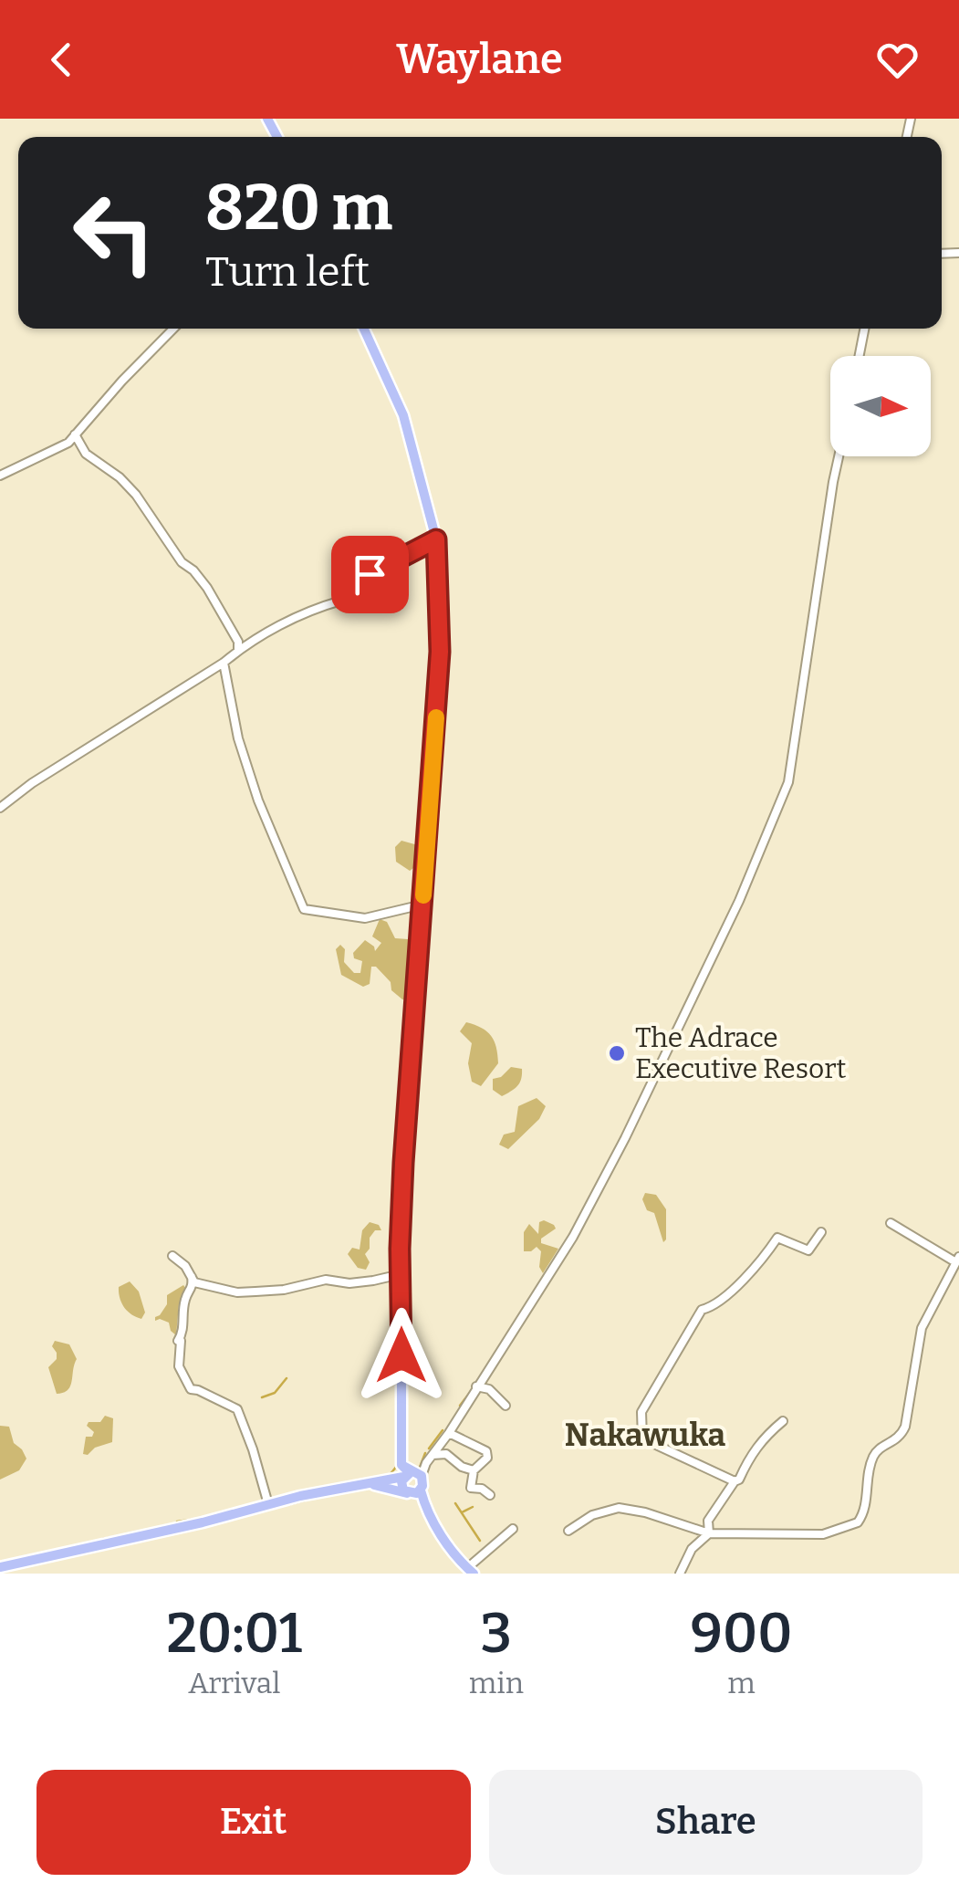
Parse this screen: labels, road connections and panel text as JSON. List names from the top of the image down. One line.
{"districts":["Nakawuka"],"places":["The Adrace Executive Resort"],"north":"right","page":{"header":"Waylane","turn":["820 m","Turn left"],"eta":["20:01","Arrival","3","min","900","m"],"buttons":["Exit","Share"]}}
